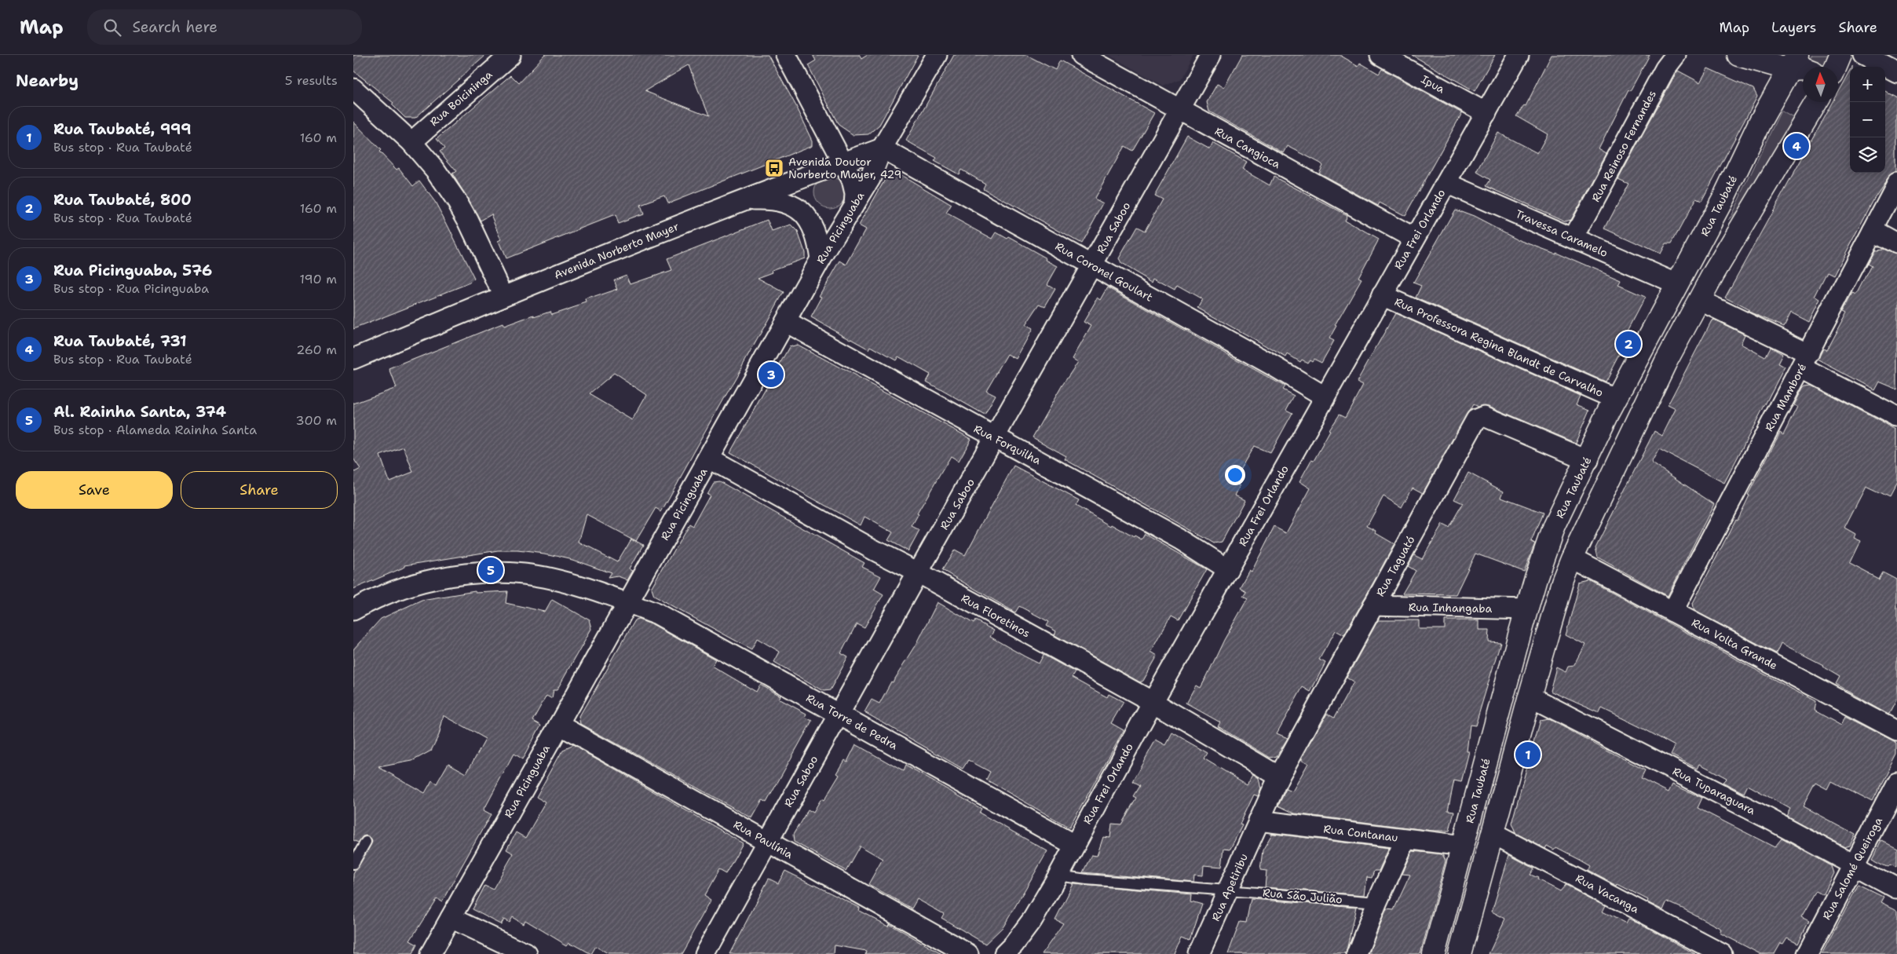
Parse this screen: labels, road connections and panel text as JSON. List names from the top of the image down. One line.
{"streets":{"main road":["Rua Taubaté"],"street":["Ipua","Rua Boicininga","Rua Reinoso Fernandes","Rua Cangioca","Rua Picinguaba","Rua Saboo","Rua Frei Orlando","Travessa Caramelo","Avenida Norberto Mayer","Rua Coronel Goulart","Rua Professora Regina Blandt de Carvalho","Rua Mamboré","Rua Forquilha","Rua Taguató","Rua Inhangaba","Rua Floretinos","Rua Volta Grande","Rua Torre de Pedra","Rua Tuparaguara","Rua Contanau","Rua Paulínia","Rua Salomé Queiroga","Rua Apetiribu","Rua Vacanga"],"lane":["Rua São Julião"]},"crossings":[["Ipua","Rua Frei Orlando"],["Rua Reinoso Fernandes","Travessa Caramelo"],["Rua Cangioca","Rua Saboo"],["Rua Cangioca","Rua Frei Orlando"],["Rua Taubaté","Travessa Caramelo"],["Rua Taubaté","Rua Professora Regina Blandt de Carvalho"],["Rua Taubaté","Rua Taguató"],["Rua Taubaté","Rua Inhangaba"],["Rua Taubaté","Rua Contanau"],["Rua Picinguaba","Avenida Norberto Mayer"],["Rua Picinguaba","Rua Coronel Goulart"],["Rua Picinguaba","Rua Forquilha"],["Rua Picinguaba","Rua Floretinos"],["Rua Picinguaba","Rua Torre de Pedra"],["Rua Picinguaba","Rua Paulínia"],["Rua Saboo","Rua Coronel Goulart"],["Rua Saboo","Rua Forquilha"],["Rua Saboo","Rua Floretinos"],["Rua Saboo","Rua Torre de Pedra"],["Rua Saboo","Rua Paulínia"],["Rua Frei Orlando","Travessa Caramelo"],["Rua Frei Orlando","Rua Coronel Goulart"],["Rua Frei Orlando","Rua Professora Regina Blandt de Carvalho"],["Rua Frei Orlando","Rua Forquilha"],["Rua Frei Orlando","Rua Floretinos"],["Rua Frei Orlando","Rua Torre de Pedra"],["Rua Frei Orlando","Rua São Julião"],["Avenida Norberto Mayer","Rua Coronel Goulart"],["Rua Mamboré","Rua Volta Grande"],["Rua Taguató","Rua Inhangaba"],["Rua Taguató","Rua Floretinos"],["Rua Taguató","Rua Contanau"],["Rua Taguató","Rua Apetiribu"],["Rua Tuparaguara","Rua Salomé Queiroga"],["Rua Contanau","Rua Apetiribu"],["Rua Apetiribu","Rua São Julião"]],"places":{"bus stop":["Avenida Doutor Norberto Mayer, 429"]},"north":"top","page":{"header":"Map","search":"Search here","nav":["Map","Layers","Share"],"heading":["Nearby","5 results"],"map_buttons":["+","−"],"list":[{"mark":"1","name":"Rua Taubaté, 999","note":"Bus stop · Rua Taubaté","value":"160 m"},{"mark":"2","name":"Rua Taubaté, 800","note":"Bus stop · Rua Taubaté","value":"160 m"},{"mark":"3","name":"Rua Picinguaba, 576","note":"Bus stop · Rua Picinguaba","value":"190 m"},{"mark":"4","name":"Rua Taubaté, 731","note":"Bus stop · Rua Taubaté","value":"260 m"},{"mark":"5","name":"Al. Rainha Santa, 374","note":"Bus stop · Alameda Rainha Santa","value":"300 m"}],"pins":["4","2","3","5","1"],"buttons":["Save","Share"]}}
